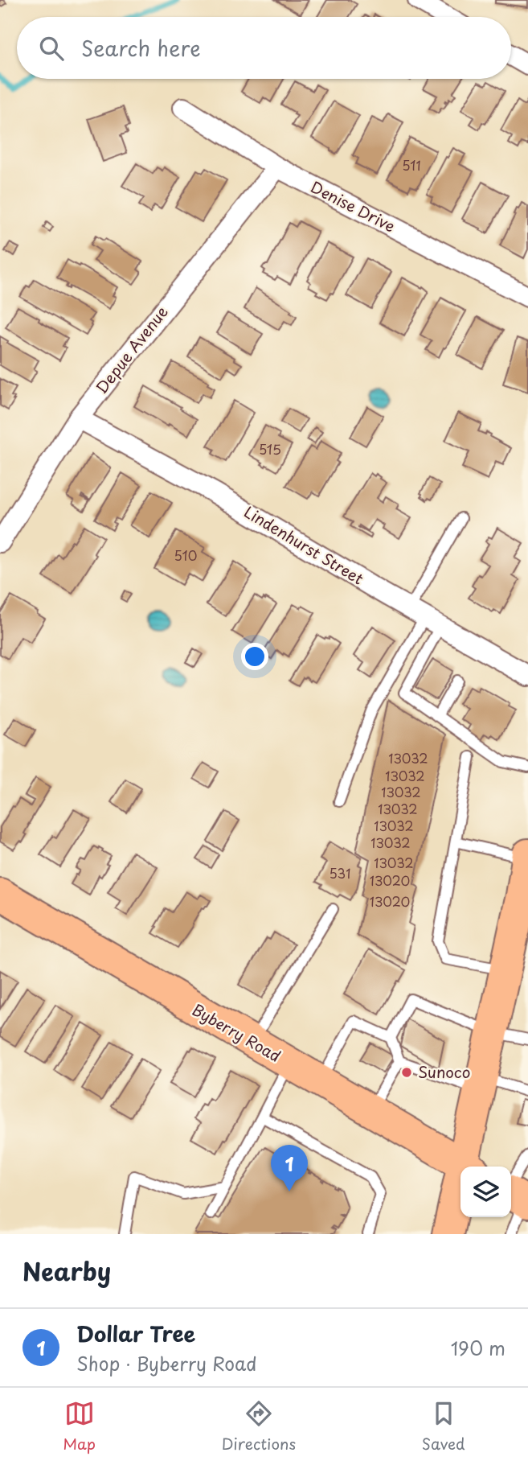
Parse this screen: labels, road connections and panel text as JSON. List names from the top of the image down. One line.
{"streets":{"main road":["Byberry Road"],"street":["Denise Drive","Depue Avenue","Lindenhurst Street"]},"crossings":[["Denise Drive","Depue Avenue"],["Depue Avenue","Lindenhurst Street"]],"places":["Sunoco"],"house_numbers":["511","515","510","13032","13032","13032","13032","13032","13032","13032","531","13020","13020"],"page":{"search":"Search here","pins":"1","heading":"Nearby","list":[{"mark":"1","name":"Dollar Tree","note":"Shop · Byberry Road","value":"190 m"}],"nav":["Map","Directions","Saved"]}}
